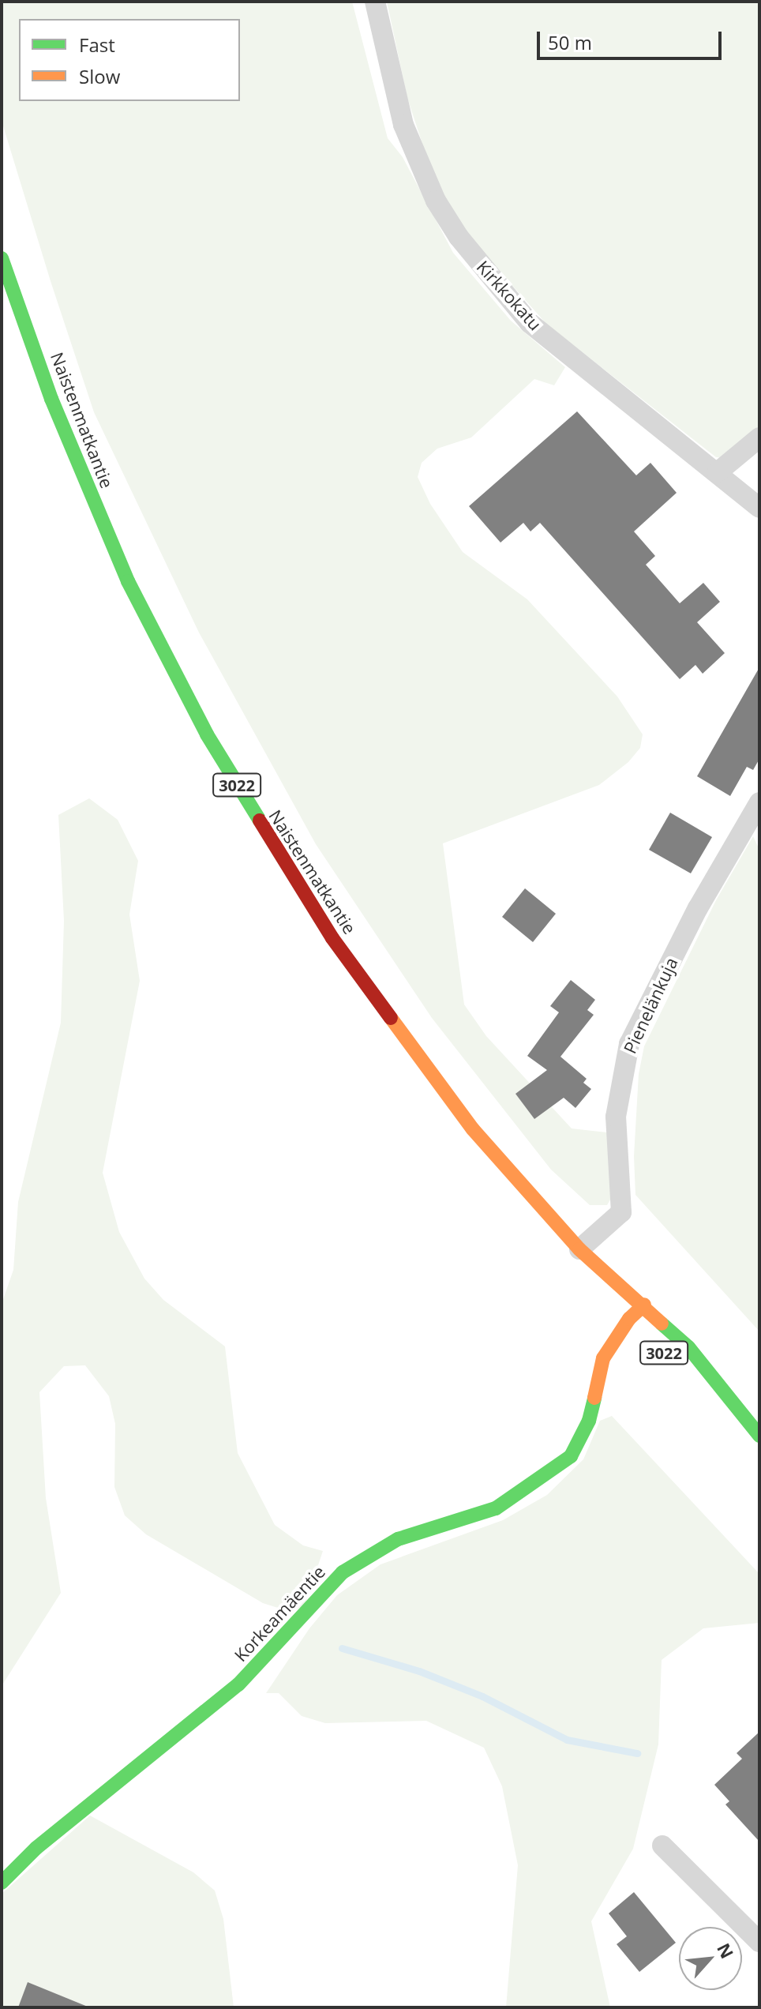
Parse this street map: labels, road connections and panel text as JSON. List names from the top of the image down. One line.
{"streets":{"main road":["Naistenmatkantie","3022","Korkeamäentie"],"street":["Kirkkokatu","Pienelänkuja"]},"crossings":[["Naistenmatkantie","Pienelänkuja"],["Naistenmatkantie","Korkeamäentie"]],"legend":["Fast","Slow"],"scale_bar":"50 m","north":"top right"}
